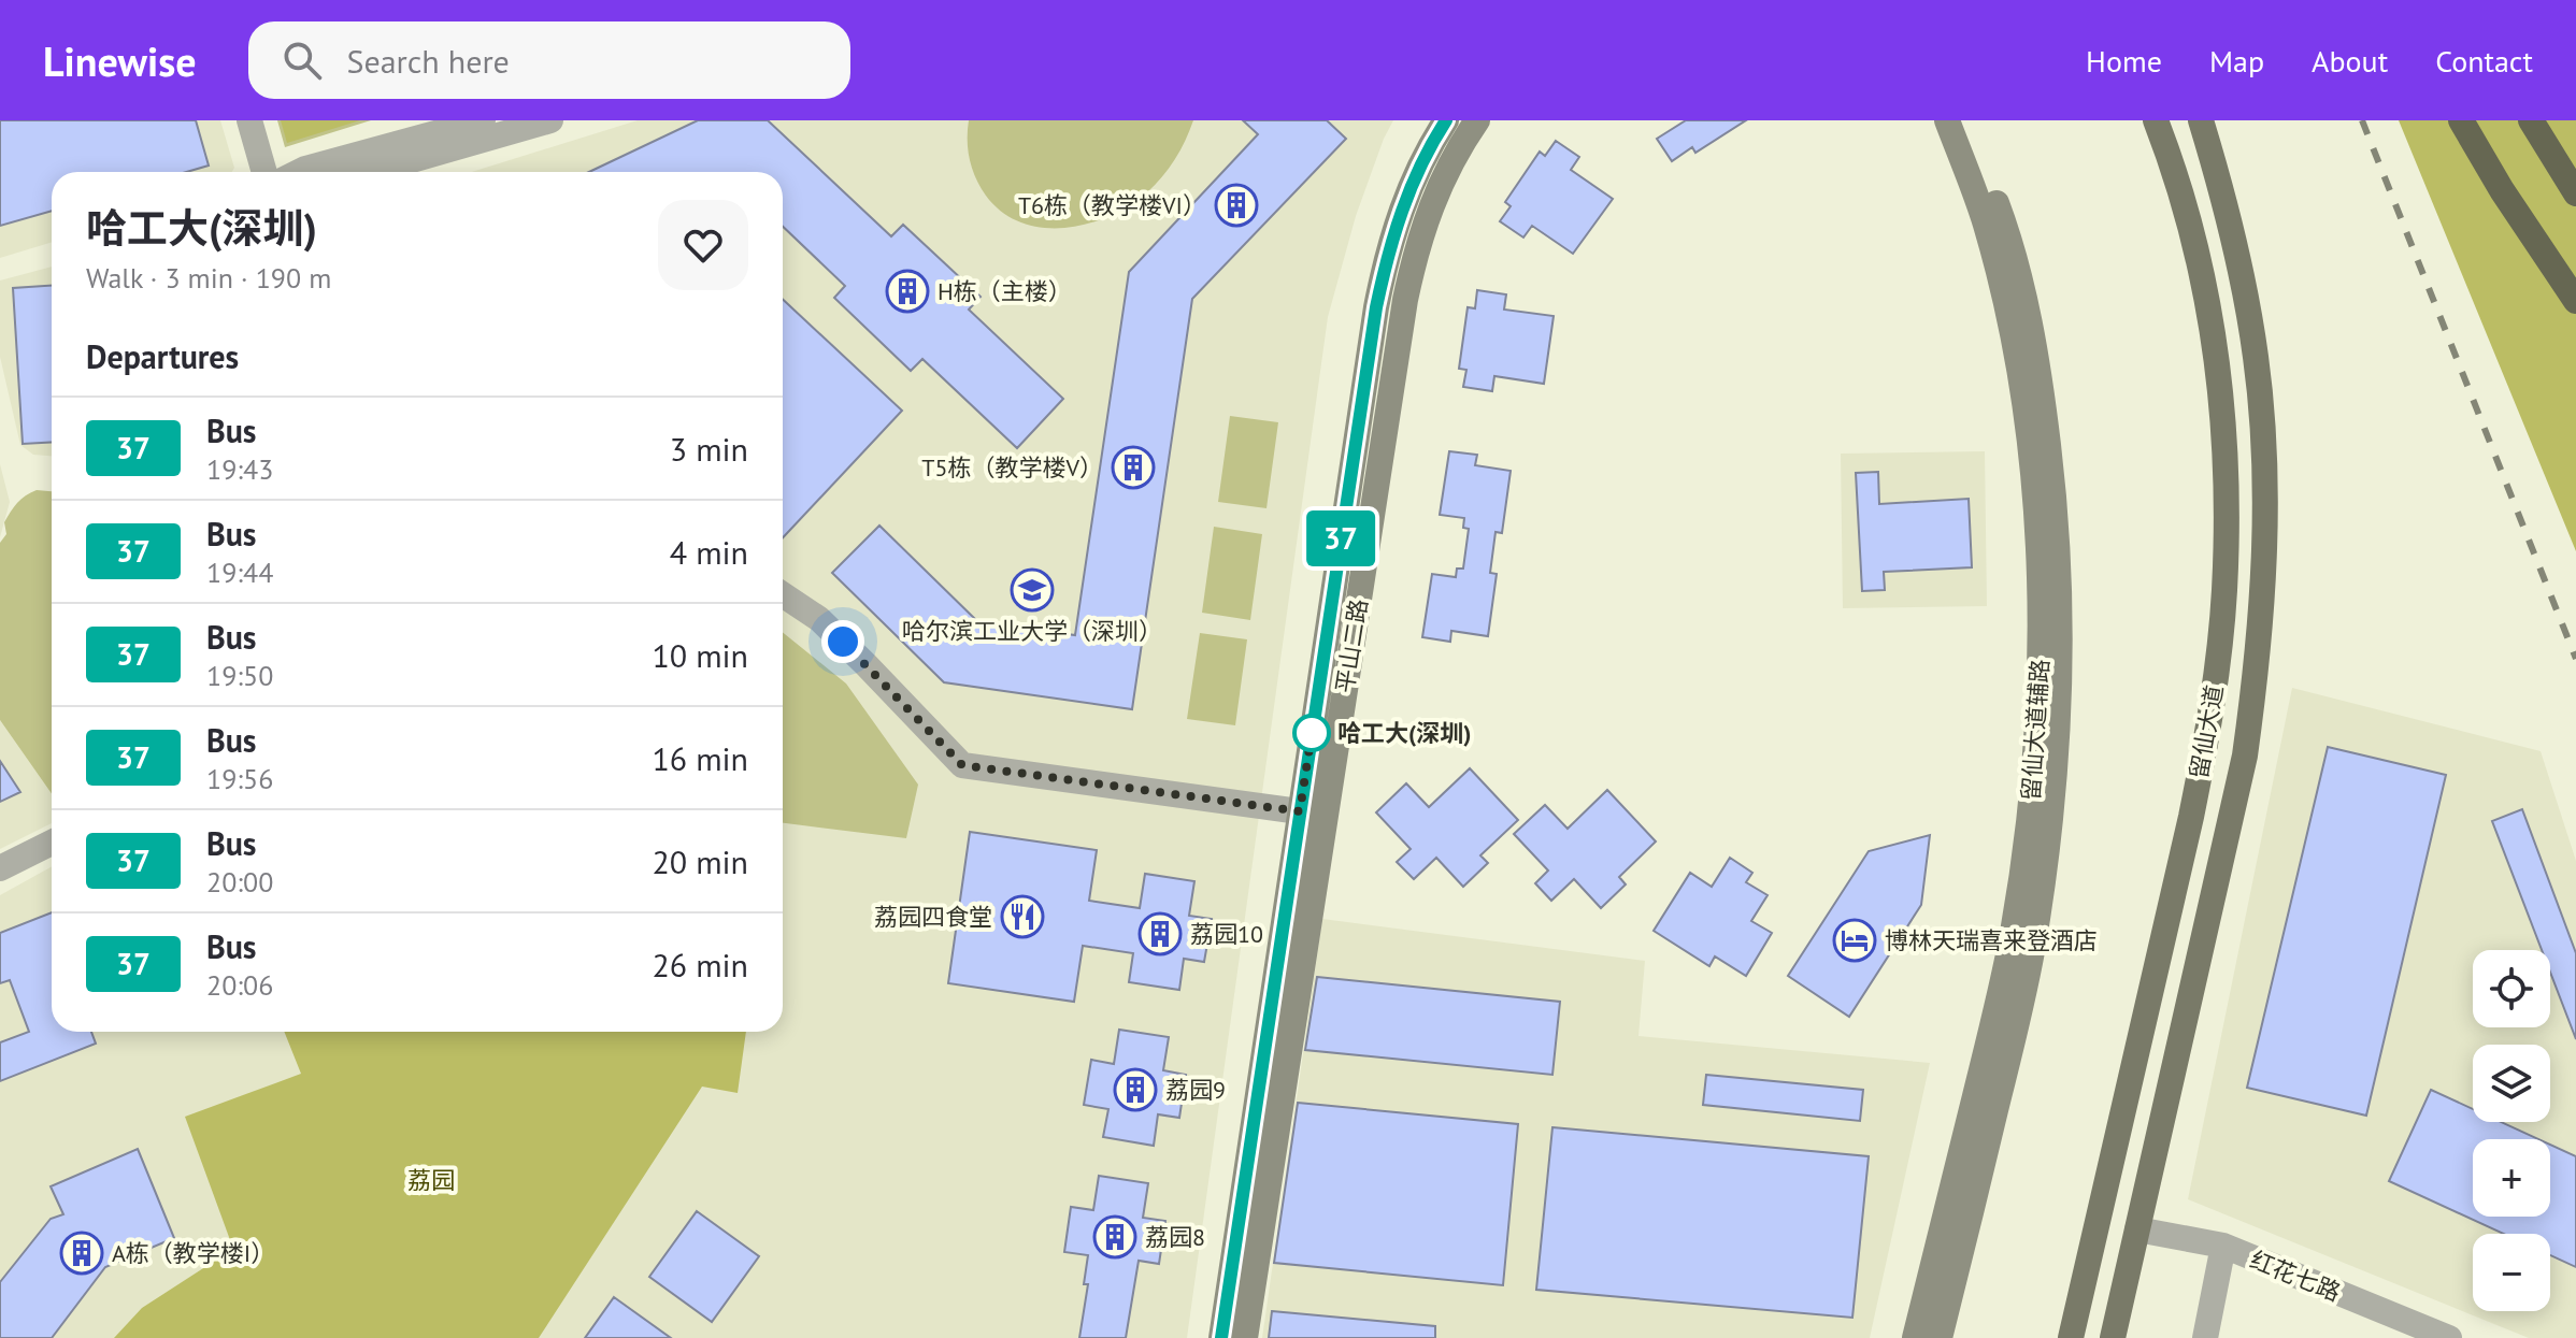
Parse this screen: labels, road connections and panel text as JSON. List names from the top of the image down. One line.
{"streets":{"main road":["留仙大道"],"street":["平山二路","留仙大道辅路","红花七路"]},"crossings":[["留仙大道","红花七路"]],"parks":["荔园"],"places":{"building":["T6栋（教学楼VI）","H栋（主楼）","T5栋（教学楼V）","荔园10","荔园9","荔园8","A栋（教学楼I）"],"school or university":["哈尔滨工业大学（深圳）"],"other":["哈工大(深圳)"],"restaurant":["荔园四食堂"],"hotel":["博林天瑞喜来登酒店"]},"lines":["bus line 37"],"page":{"header":"Linewise","search":"Search here","nav":["Home","Map","About","Contact"],"on_map":"37","heading":[["哈工大(深圳)","Walk · 3 min · 190 m"],"Departures"],"list":[{"mark":"37","name":"Bus","note":"19:43","value":"3 min"},{"mark":"37","name":"Bus","note":"19:44","value":"4 min"},{"mark":"37","name":"Bus","note":"19:50","value":"10 min"},{"mark":"37","name":"Bus","note":"19:56","value":"16 min"},{"mark":"37","name":"Bus","note":"20:00","value":"20 min"},{"mark":"37","name":"Bus","note":"20:06","value":"26 min"}],"map_buttons":["+","−"]}}
